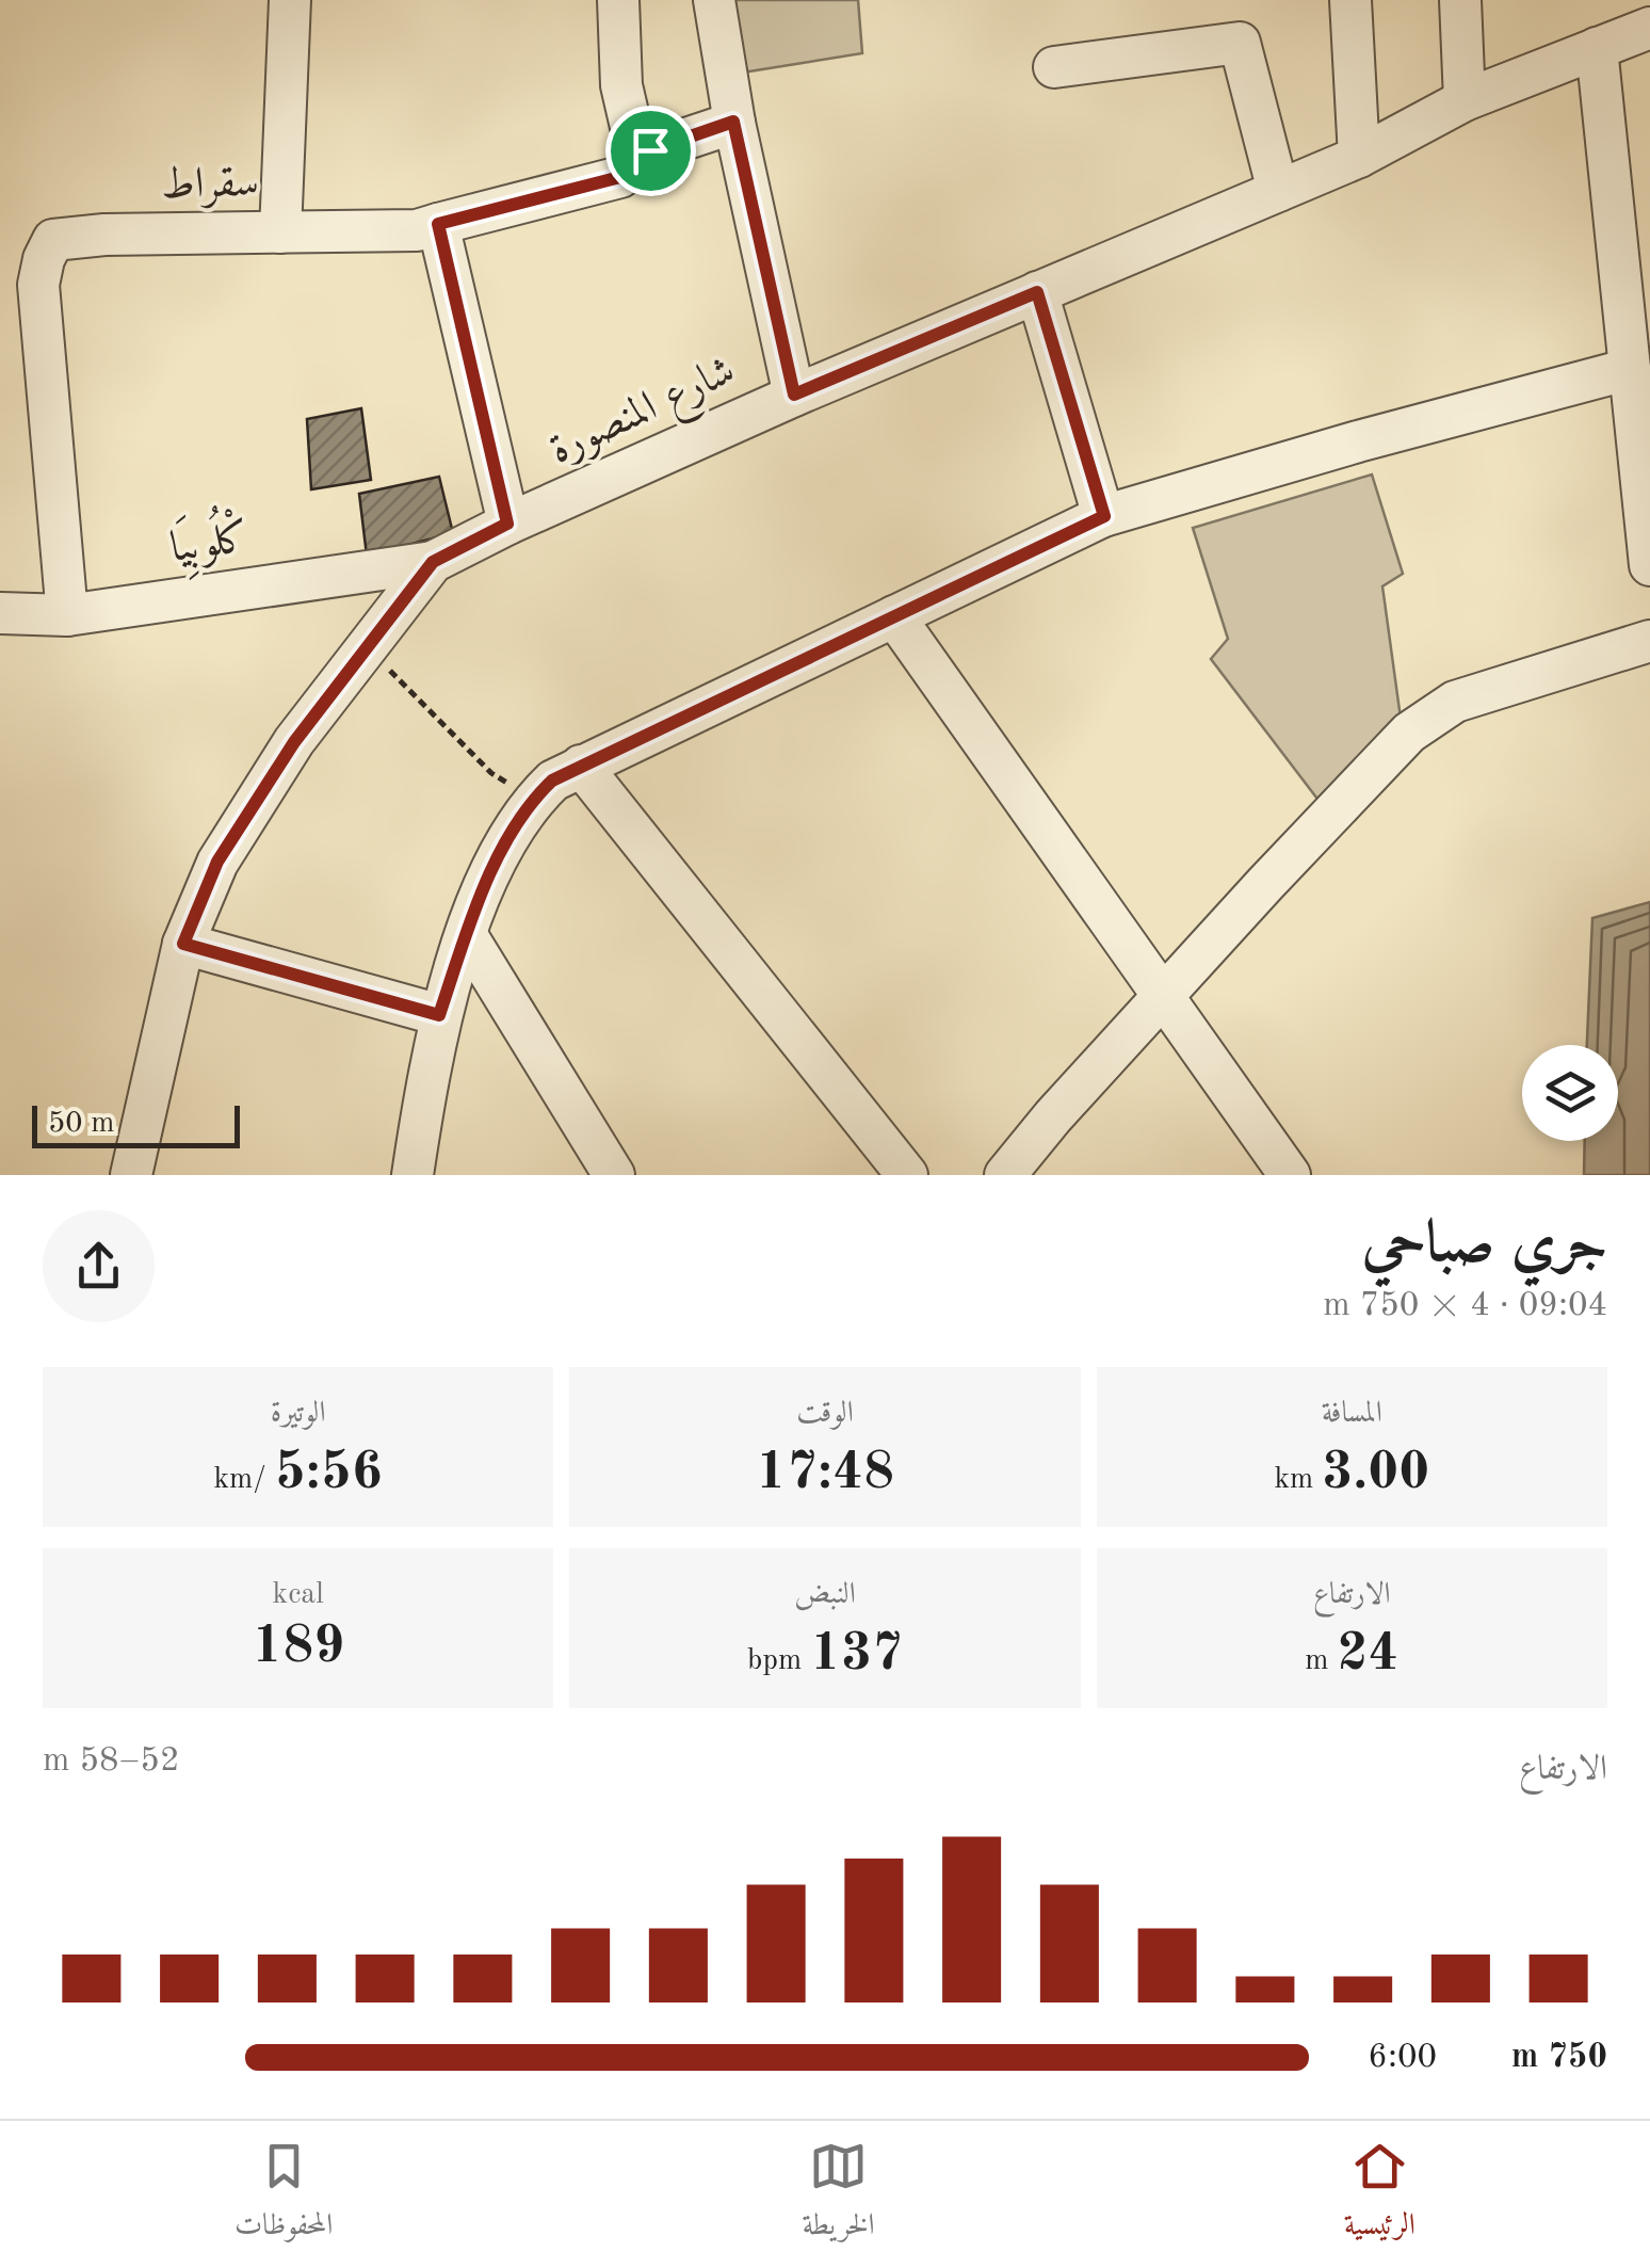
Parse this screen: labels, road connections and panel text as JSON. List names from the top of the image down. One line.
{"streets":{"street":["سقراط","شارع المنصورة","كْلُوبِيَا"]},"crossings":[["سقراط","كْلُوبِيَا"],["شارع المنصورة","كْلُوبِيَا"]],"scale_bar":"50 m","page":{"scale":"50 m","heading":["جري صباحي","09:04 · 4 × 750 m"],"stats":[["المسافة","3.00 km"],["الوقت","17:48"],["الوتيرة","5:56 /km"],["الارتفاع","24 m"],["النبض","137 bpm"],["kcal","189"]],"chart":["الارتفاع","52–58 m"],"list":[{"name":"750 m","note":"6:00"}],"tabs":["الرئيسية","الخريطة","المحفوظات"]}}
